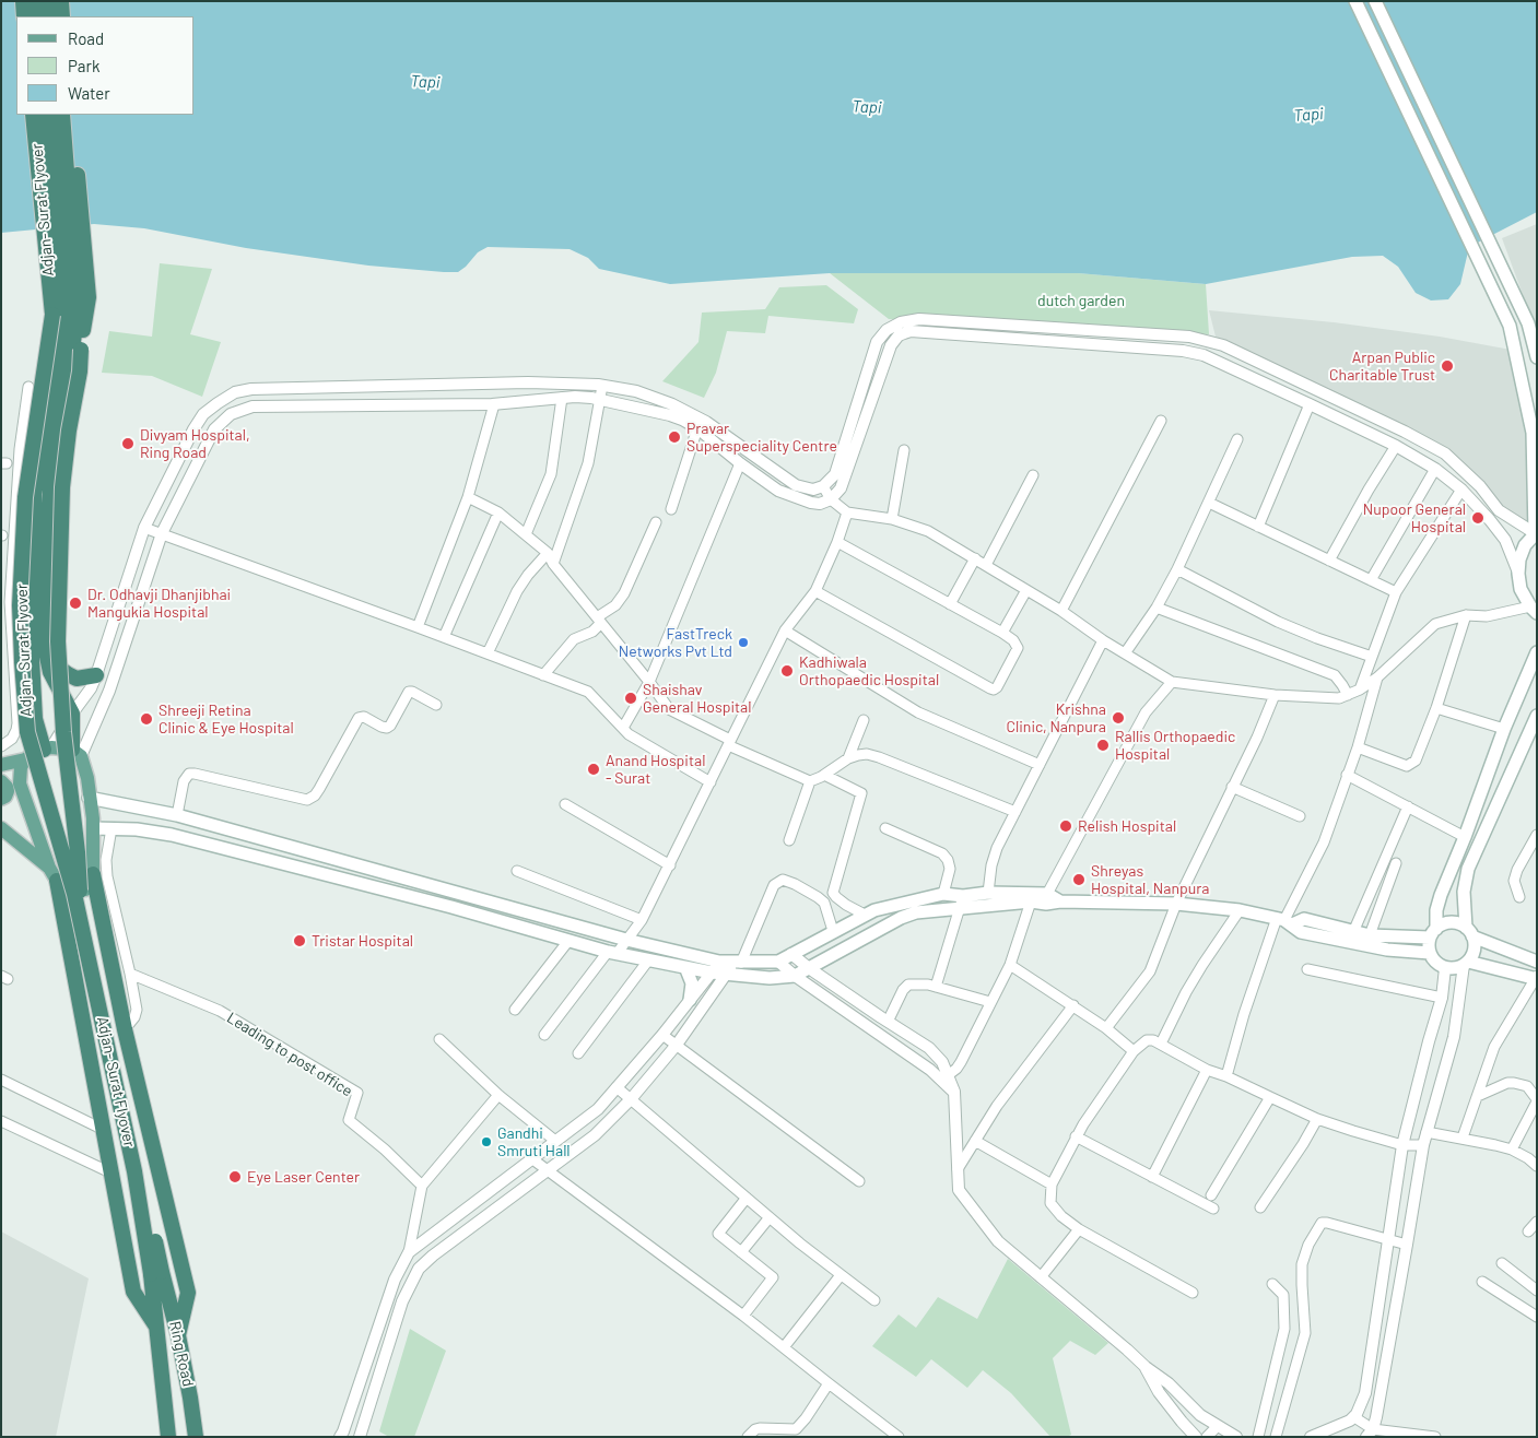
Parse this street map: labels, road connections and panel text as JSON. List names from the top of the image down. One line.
{"streets":{"highway":["Adjan- Surat Flyover","Ring Road"],"street":["Leading to post office"]},"crossings":[["Adjan- Surat Flyover","Ring Road"]],"water":["Tapi"],"parks":["dutch garden"],"places":["Arpan Public Charitable Trust","Pravar Superspeciality Centre","Divyam Hospital, Ring Road","Nupoor General Hospital","Dr. Odhavji Dhanjibhai Mangukia Hospital","FastTreck Networks Pvt Ltd","Kadhiwala Orthopaedic Hospital","Shaishav General Hospital","Krishna Clinic, Nanpura","Shreeji Retina Clinic & Eye Hospital","Rallis Orthopaedic Hospital","Anand Hospital - Surat","Relish Hospital","Shreyas Hospital, Nanpura","Tristar Hospital","Gandhi Smruti Hall","Eye Laser Center"],"legend":["Road","Park","Water"]}
